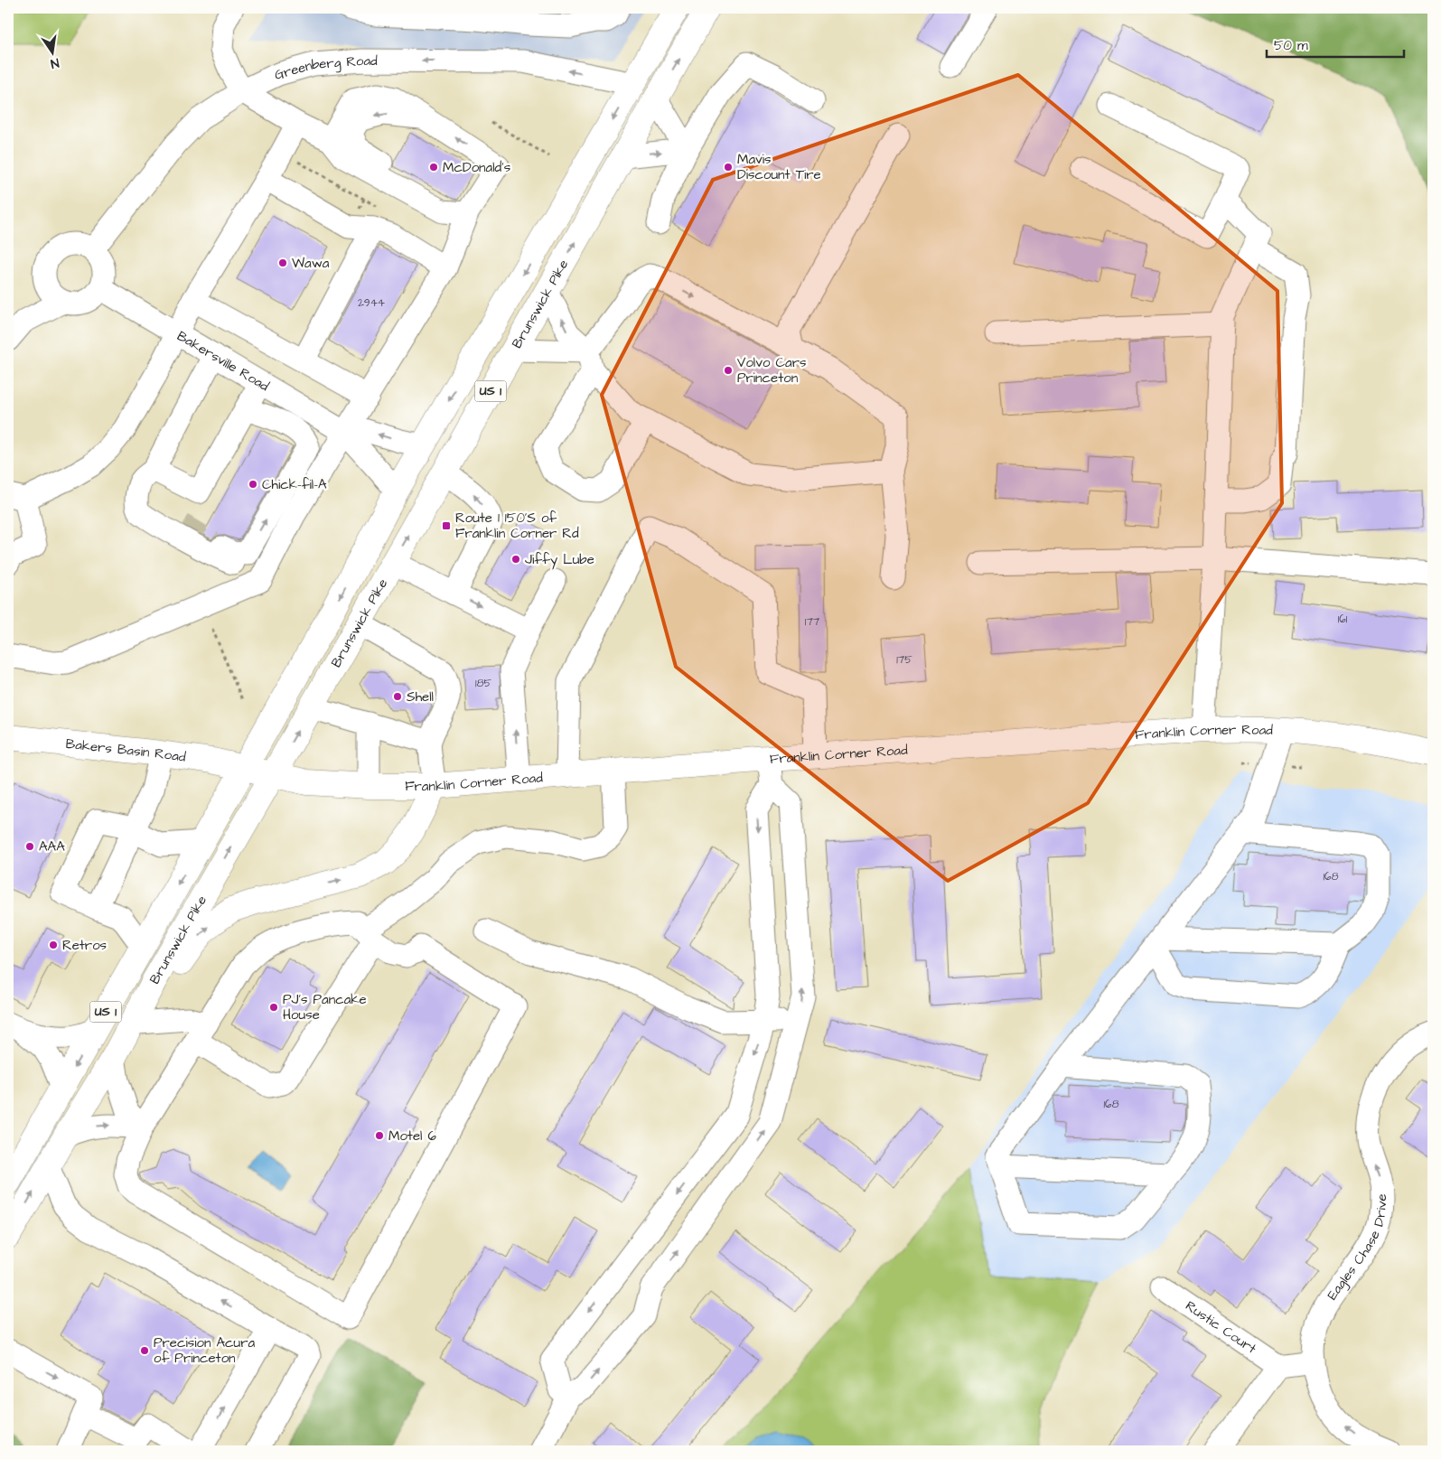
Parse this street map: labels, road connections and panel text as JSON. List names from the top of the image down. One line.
{"streets":{"main road":["Brunswick Pike","US 1","Franklin Corner Road","Bakers Basin Road"],"street":["Greenberg Road","Bakersville Road","Eagles Chase Drive","Rustic Court"]},"crossings":[["Greenberg Road","Brunswick Pike"],["Greenberg Road","Bakersville Road"],["Brunswick Pike","Bakersville Road"],["Brunswick Pike","Franklin Corner Road"],["Brunswick Pike","Bakers Basin Road"],["Franklin Corner Road","Bakers Basin Road"]],"one_way":["Eagles Chase Drive"],"places":{"other":["McDonald's","Mavis Discount Tire","Wawa","Volvo Cars Princeton","Chick-fil-A","Jiffy Lube","Shell","AAA","Retros","PJ's Pancake House","Motel 6","Precision Acura of Princeton"],"transit":["Route 1 150'S of Franklin Corner Rd"]},"house_numbers":["2944","161","177","175","185","168","168"],"scale_bar":"50 m","north":"bottom"}
